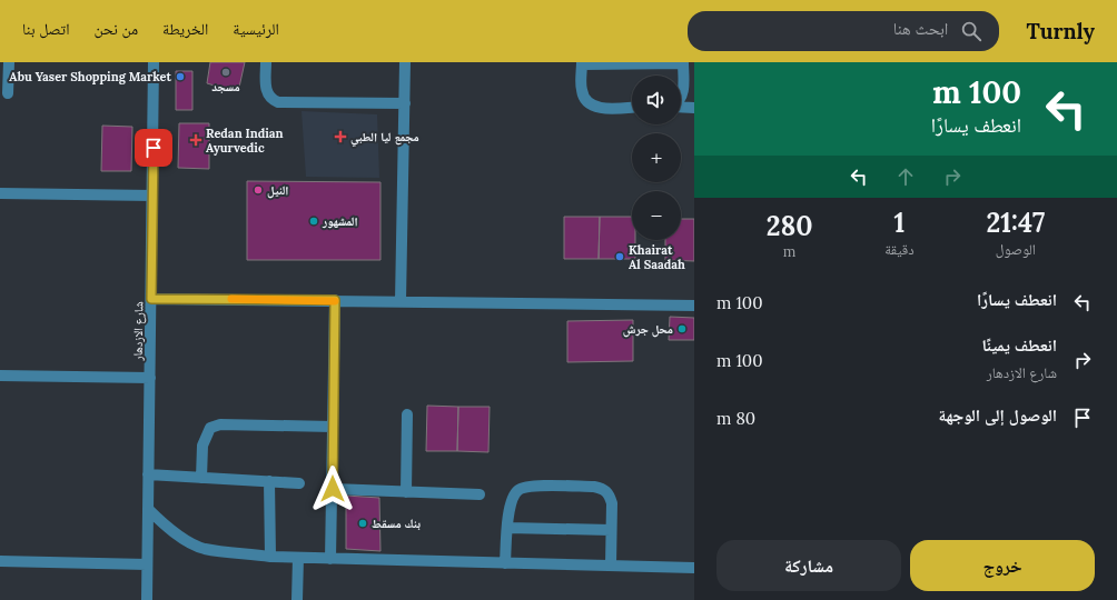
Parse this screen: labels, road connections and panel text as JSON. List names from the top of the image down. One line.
{"streets":{"street":["شارع الازدهار"]},"places":{"other":["مسجد","Abu Yaser Shopping Market","النيل","المشهور","Khairat Al Saadah","محل جرش","بنك مسقط"],"health":["مجمع ليا الطبي","Redan Indian Ayurvedic"]},"page":{"header":"Turnly","search":"ابحث هنا","nav":["الرئيسية","الخريطة","من نحن","اتصل بنا"],"turn":["100 m","انعطف يسارًا"],"map_buttons":["+","−"],"eta":["21:47","الوصول","1","دقيقة","280","m"],"list":[{"name":"انعطف يسارًا","value":"100 m"},{"name":"انعطف يمينًا","note":"شارع الازدهار","value":"100 m"},{"name":"الوصول إلى الوجهة","value":"80 m"}],"buttons":["خروج","مشاركة"]}}
